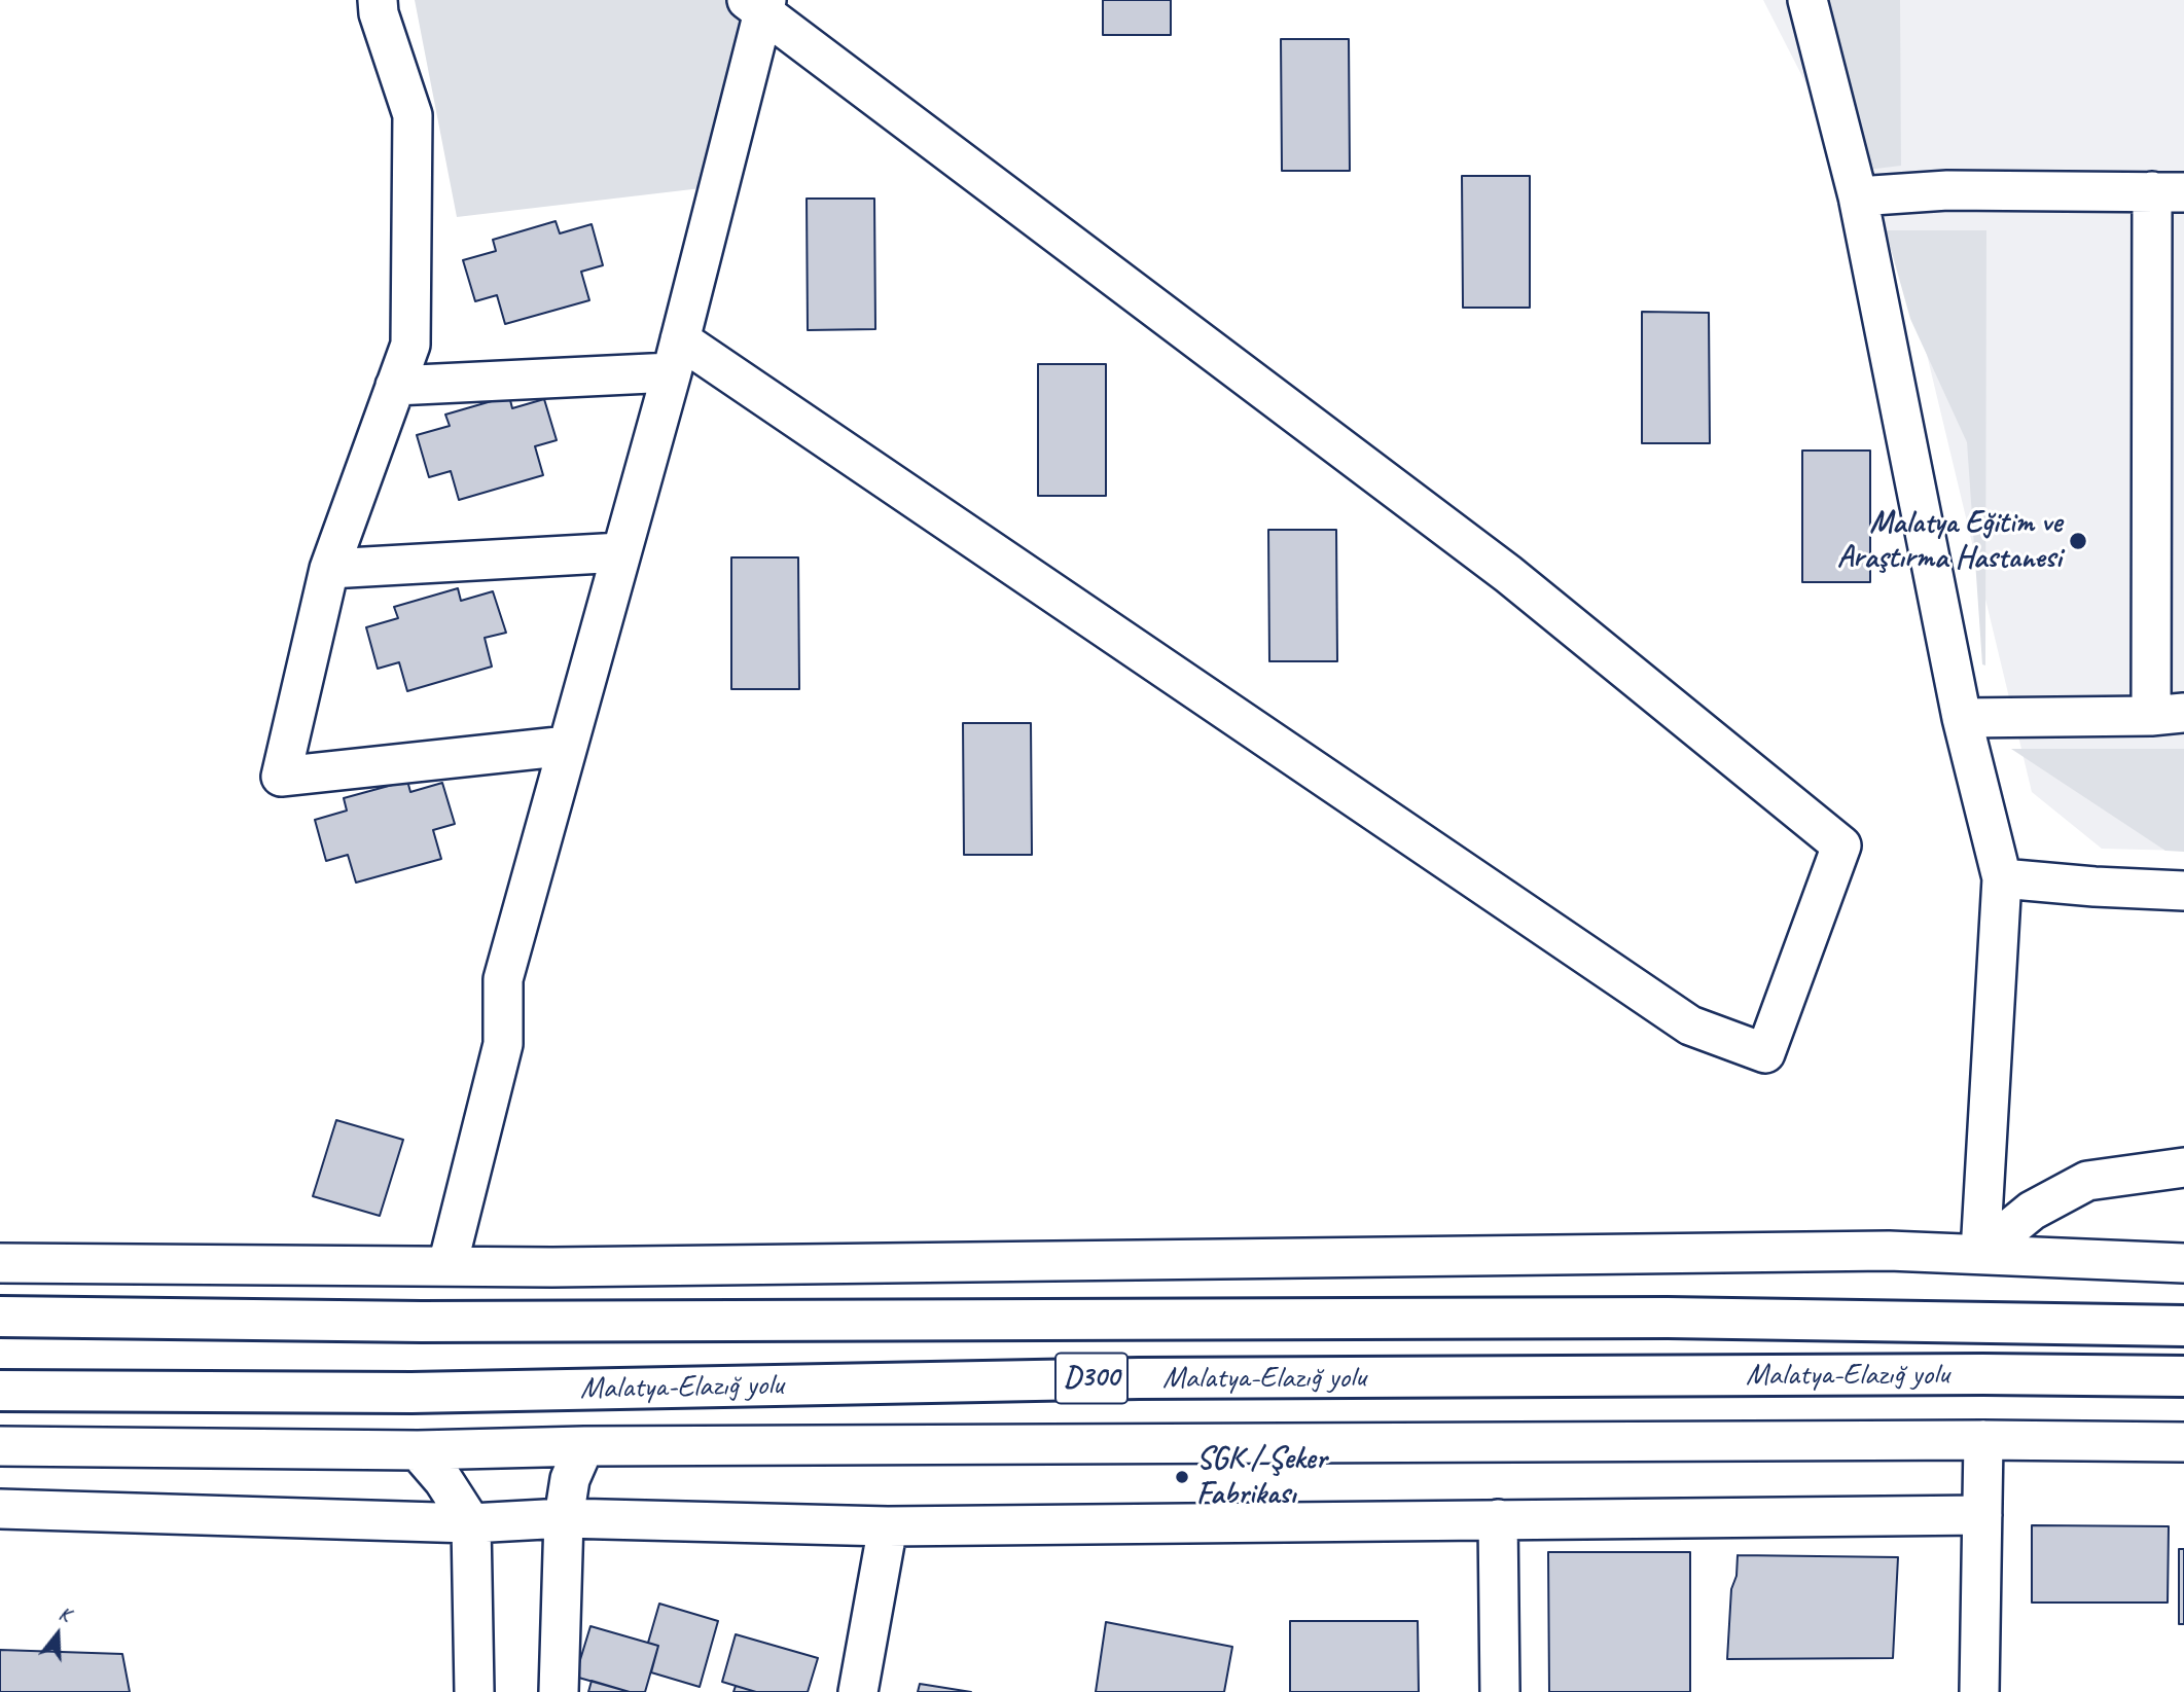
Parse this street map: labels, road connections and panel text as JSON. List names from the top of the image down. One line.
{"streets":{"highway":["Malatya-Elazığ yolu","D300"]},"places":["Malatya Eğitim ve Araştırma Hastanesi","SGK / Şeker Fabrikası"],"north":"top"}
